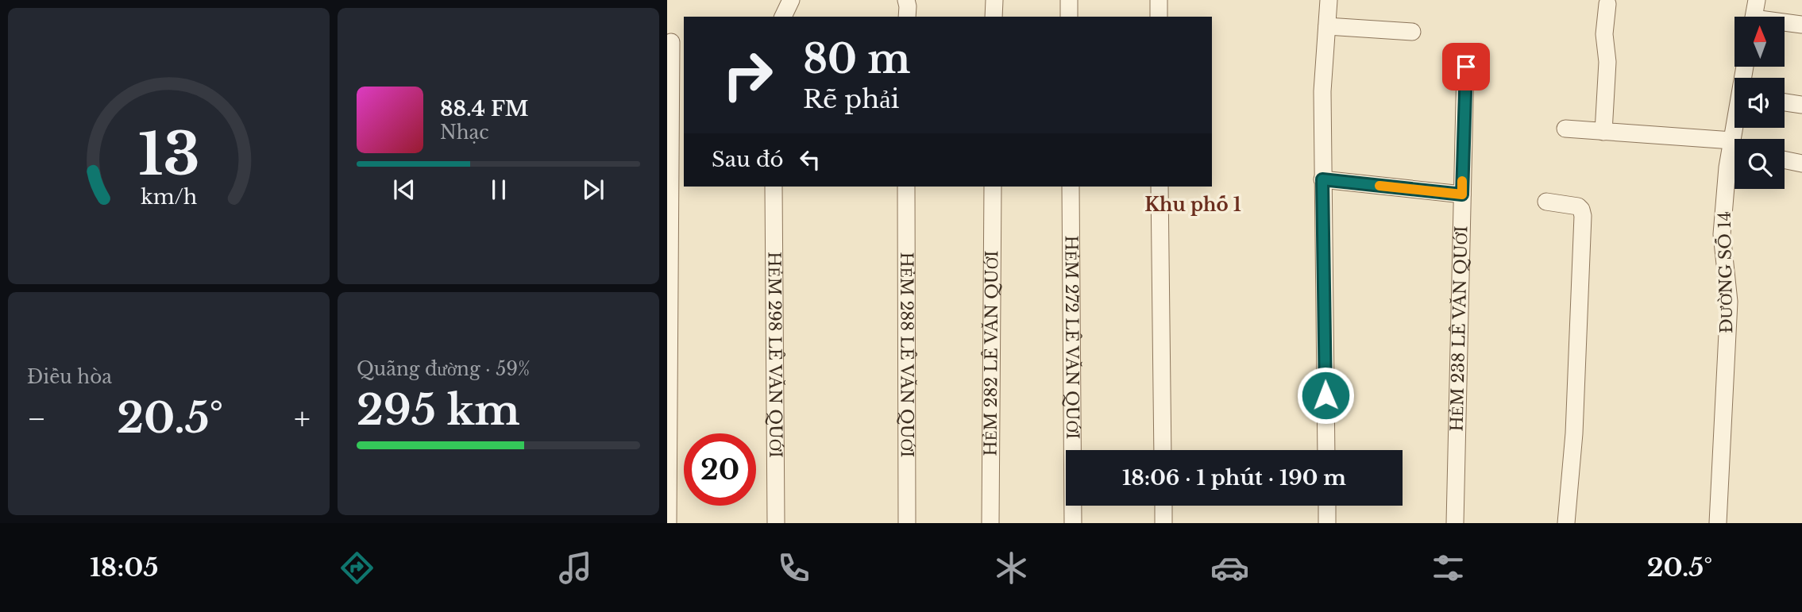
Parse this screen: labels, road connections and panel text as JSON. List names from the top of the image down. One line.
{"streets":{"street":["ĐƯỜNG SỐ 14","HẺM 238 LÊ VĂN QUỚI","HẺM 272 LÊ VĂN QUỚI","HẺM 298 LÊ VĂN QUỚI","HẺM 288 LÊ VĂN QUỚI","HẺM 282 LÊ VĂN QUỚI"]},"districts":["Khu phố 1"],"north":"top","page":{"turn":["80 m","Rẽ phải"],"song":["88.4 FM","Nhạc"],"then":"Sau đó","tile":["Điều hòa",["Quãng đường · 59%","295 km"]],"heat":["−","20.5°","+"],"limit":"20","trip":"18:06 · 1 phút · 190 m","tabs":["18:05","20.5°"],"gauge":["13","km/h"]}}
